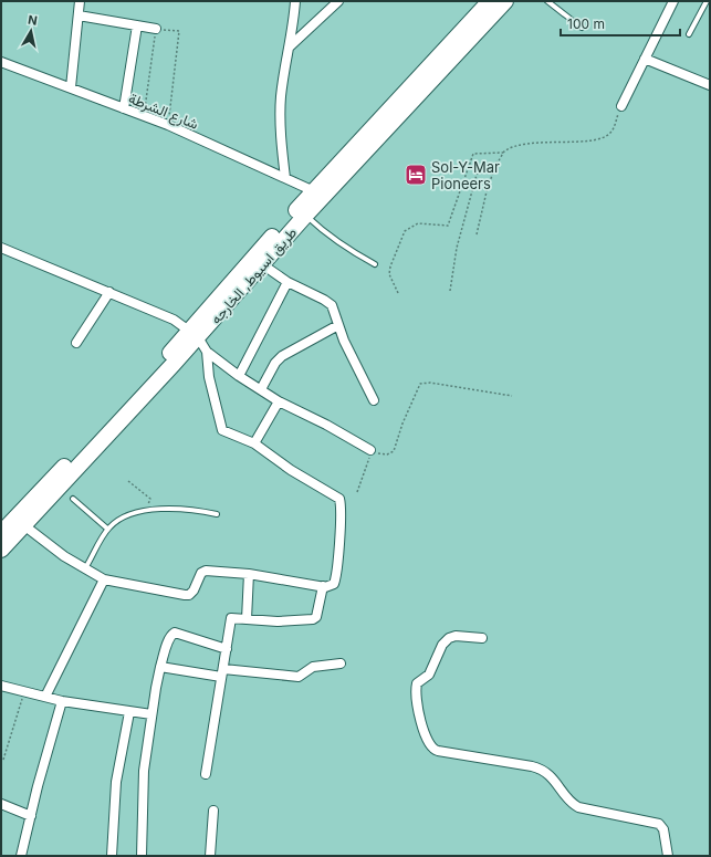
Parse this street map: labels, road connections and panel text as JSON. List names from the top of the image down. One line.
{"streets":{"highway":["طريق اسيوط, الخارجه"],"street":["شارع الشرطة"]},"crossings":[["شارع الشرطة","طريق اسيوط, الخارجه"]],"places":{"hotel":["Sol-Y-Mar Pioneers"]},"scale_bar":"100 m","north":"top"}
